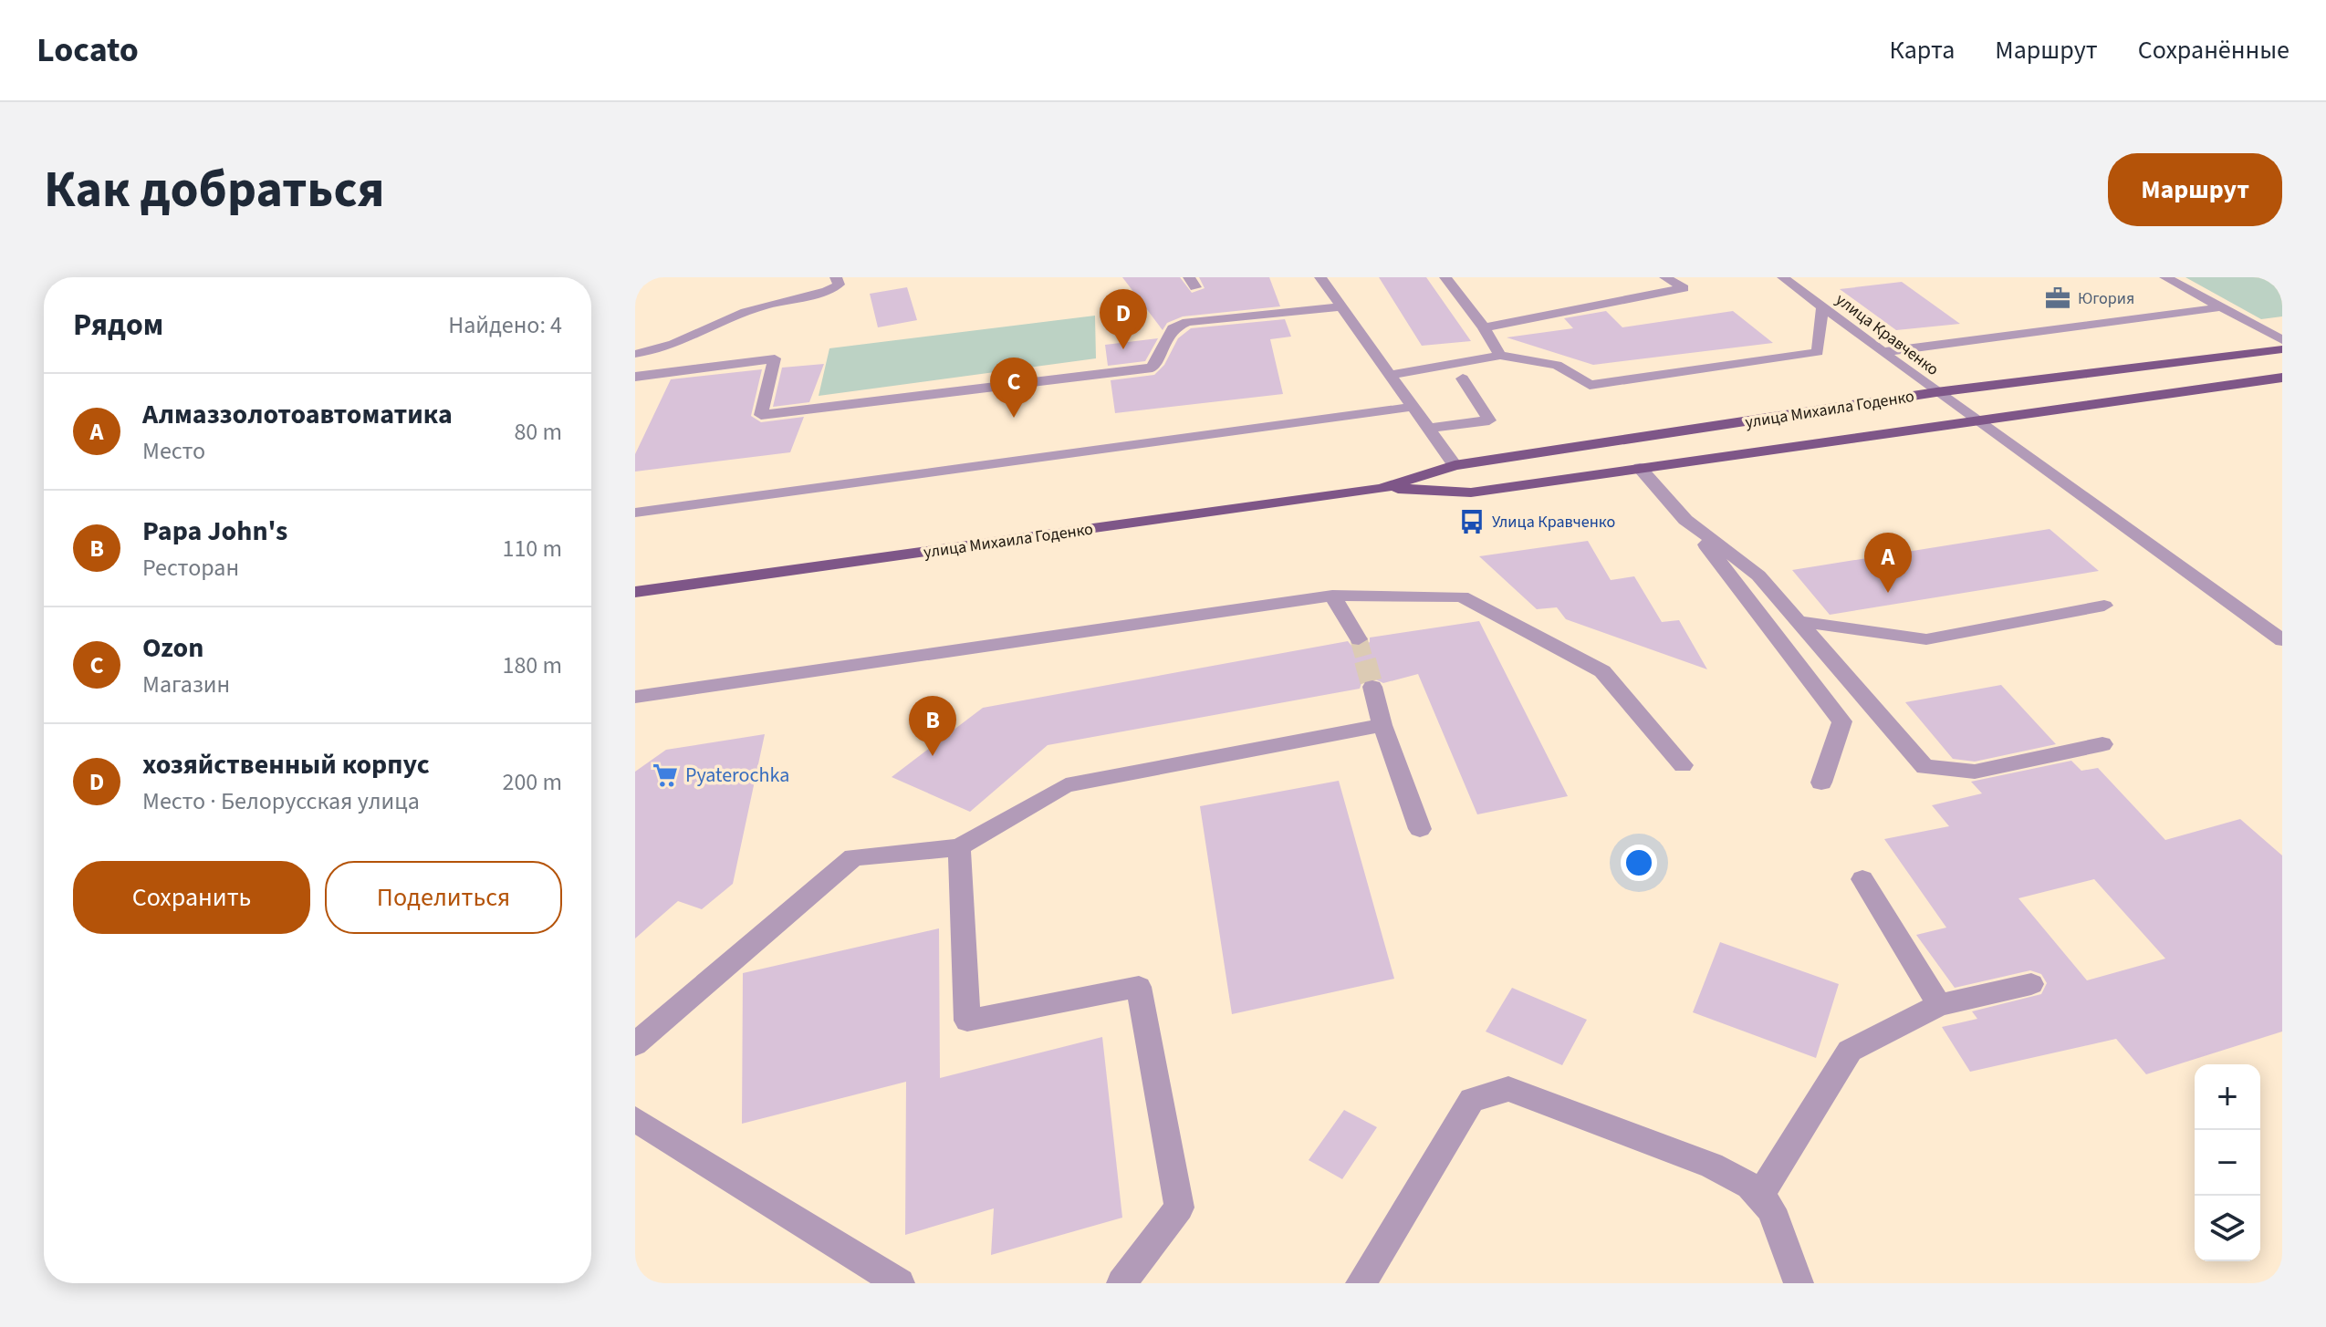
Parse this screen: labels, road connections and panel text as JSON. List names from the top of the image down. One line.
{"streets":{"main road":["улица Михаила Годенко"],"street":["улица Кравченко"]},"crossings":[["улица Кравченко","улица Михаила Годенко"]],"places":{"office":["Югория"],"bus stop":["Улица Кравченко"],"supermarket":["Pyaterochka"]},"page":{"header":"Locato","nav":["Карта","Маршрут","Сохранённые"],"buttons":["Маршрут",["Сохранить","Поделиться"]],"title":"Как добраться","heading":["Рядом","Найдено: 4"],"pins":["D","C","A","B"],"list":[{"mark":"A","name":"Алмаззолотоавтоматика","note":"Место","value":"80 m"},{"mark":"B","name":"Papa John's","note":"Ресторан","value":"110 m"},{"mark":"C","name":"Ozon","note":"Магазин","value":"180 m"},{"mark":"D","name":"хозяйственный корпус","note":"Место · Белорусская улица","value":"200 m"}],"map_buttons":["+","−"]}}
